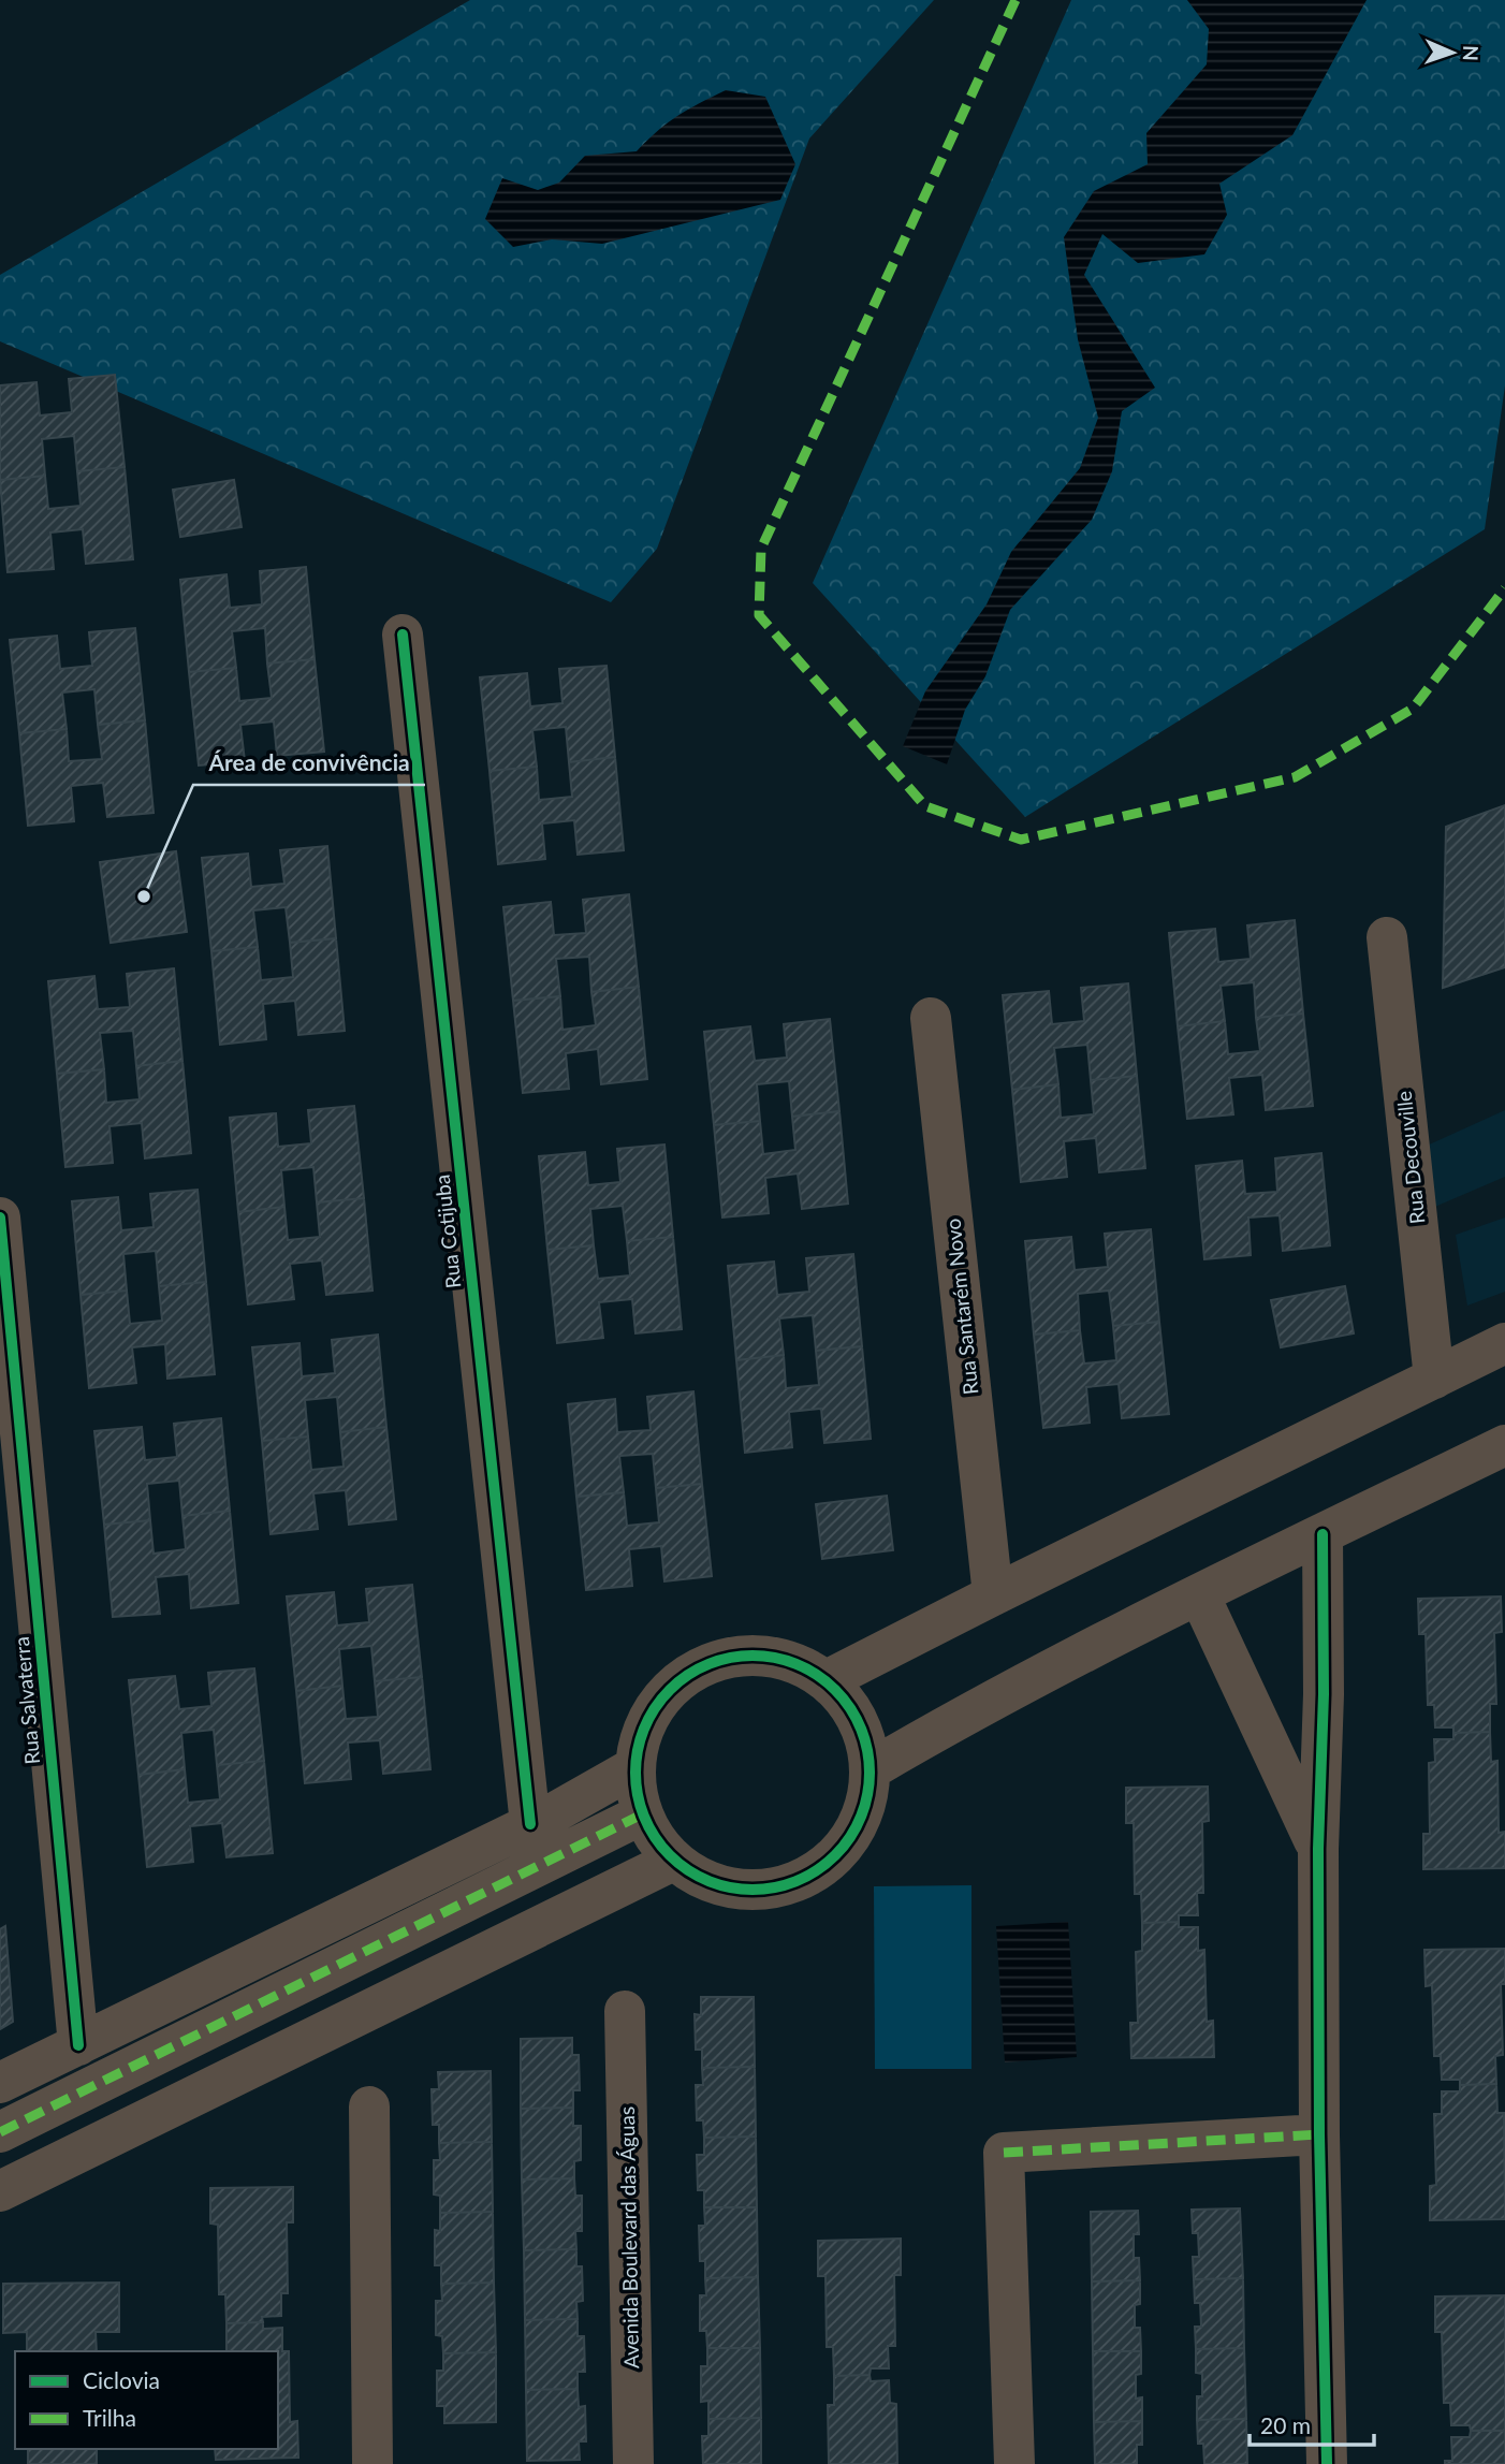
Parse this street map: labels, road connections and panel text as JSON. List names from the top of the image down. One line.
{"streets":{"street":["Rua Decouville","Rua Cotijuba","Rua Santarém Novo","Rua Salvaterra","Avenida Boulevard das Águas"]},"places":["Área de convivência"],"legend":["Ciclovia","Trilha"],"scale_bar":"20 m","north":"right"}
